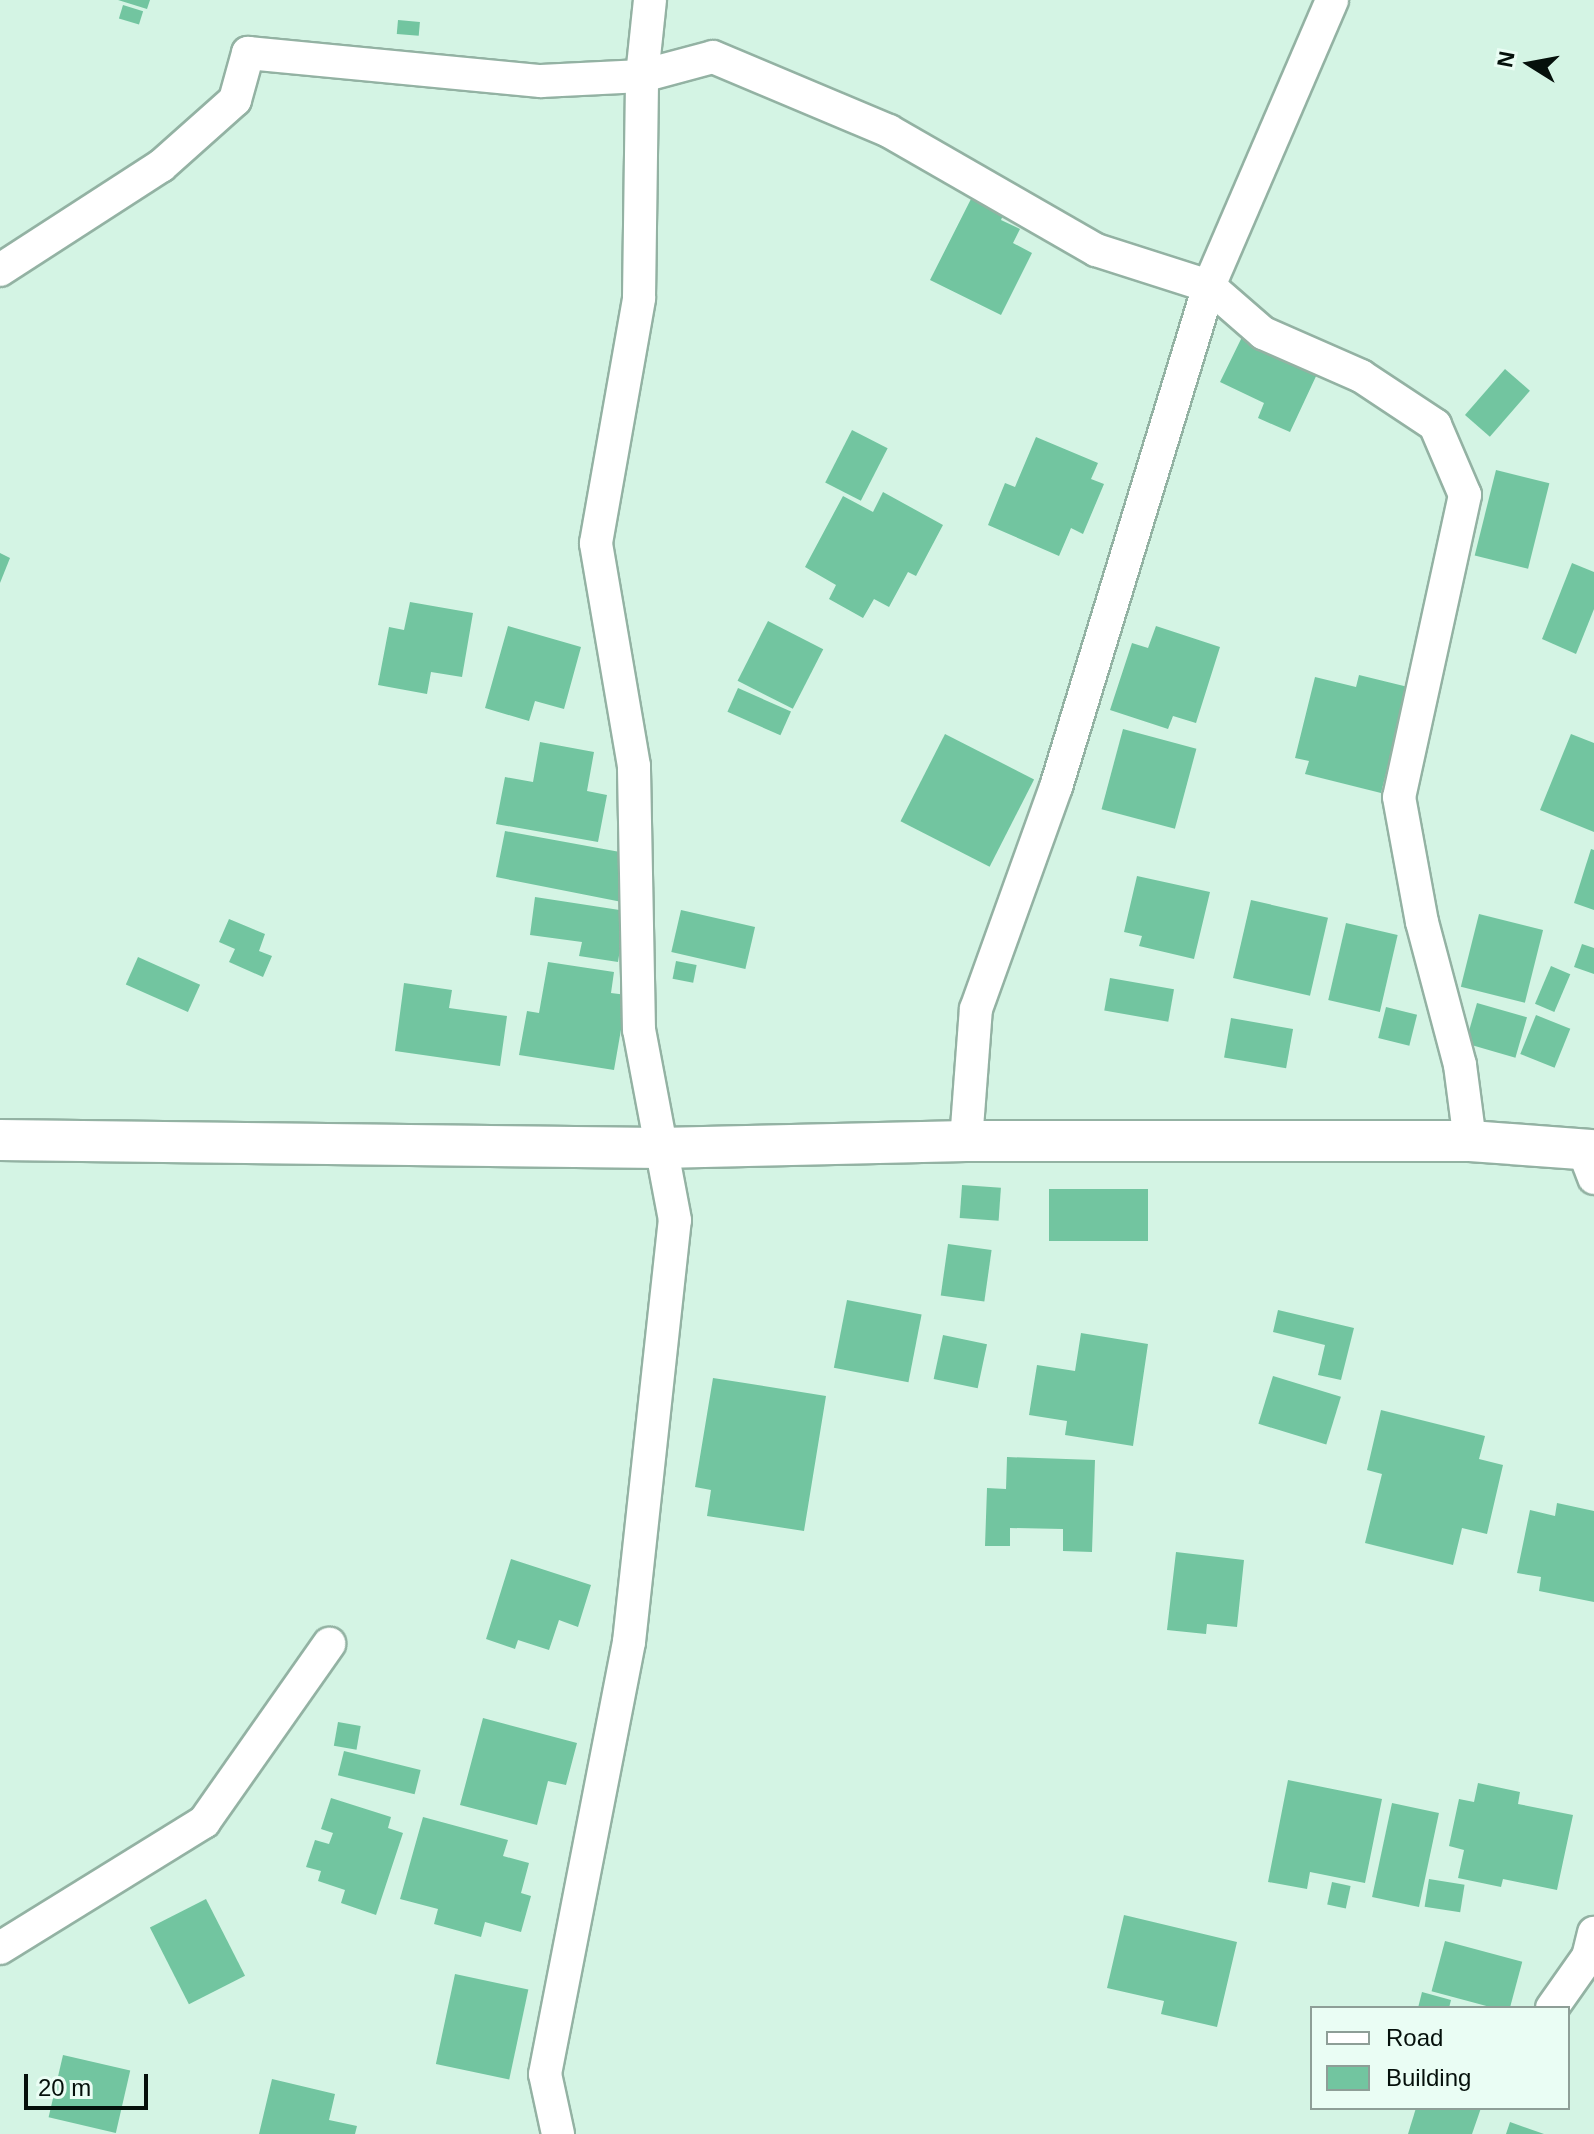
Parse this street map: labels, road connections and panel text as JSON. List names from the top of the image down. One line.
{"legend":["Road","Building"],"scale_bar":"20 m","north":"left"}
